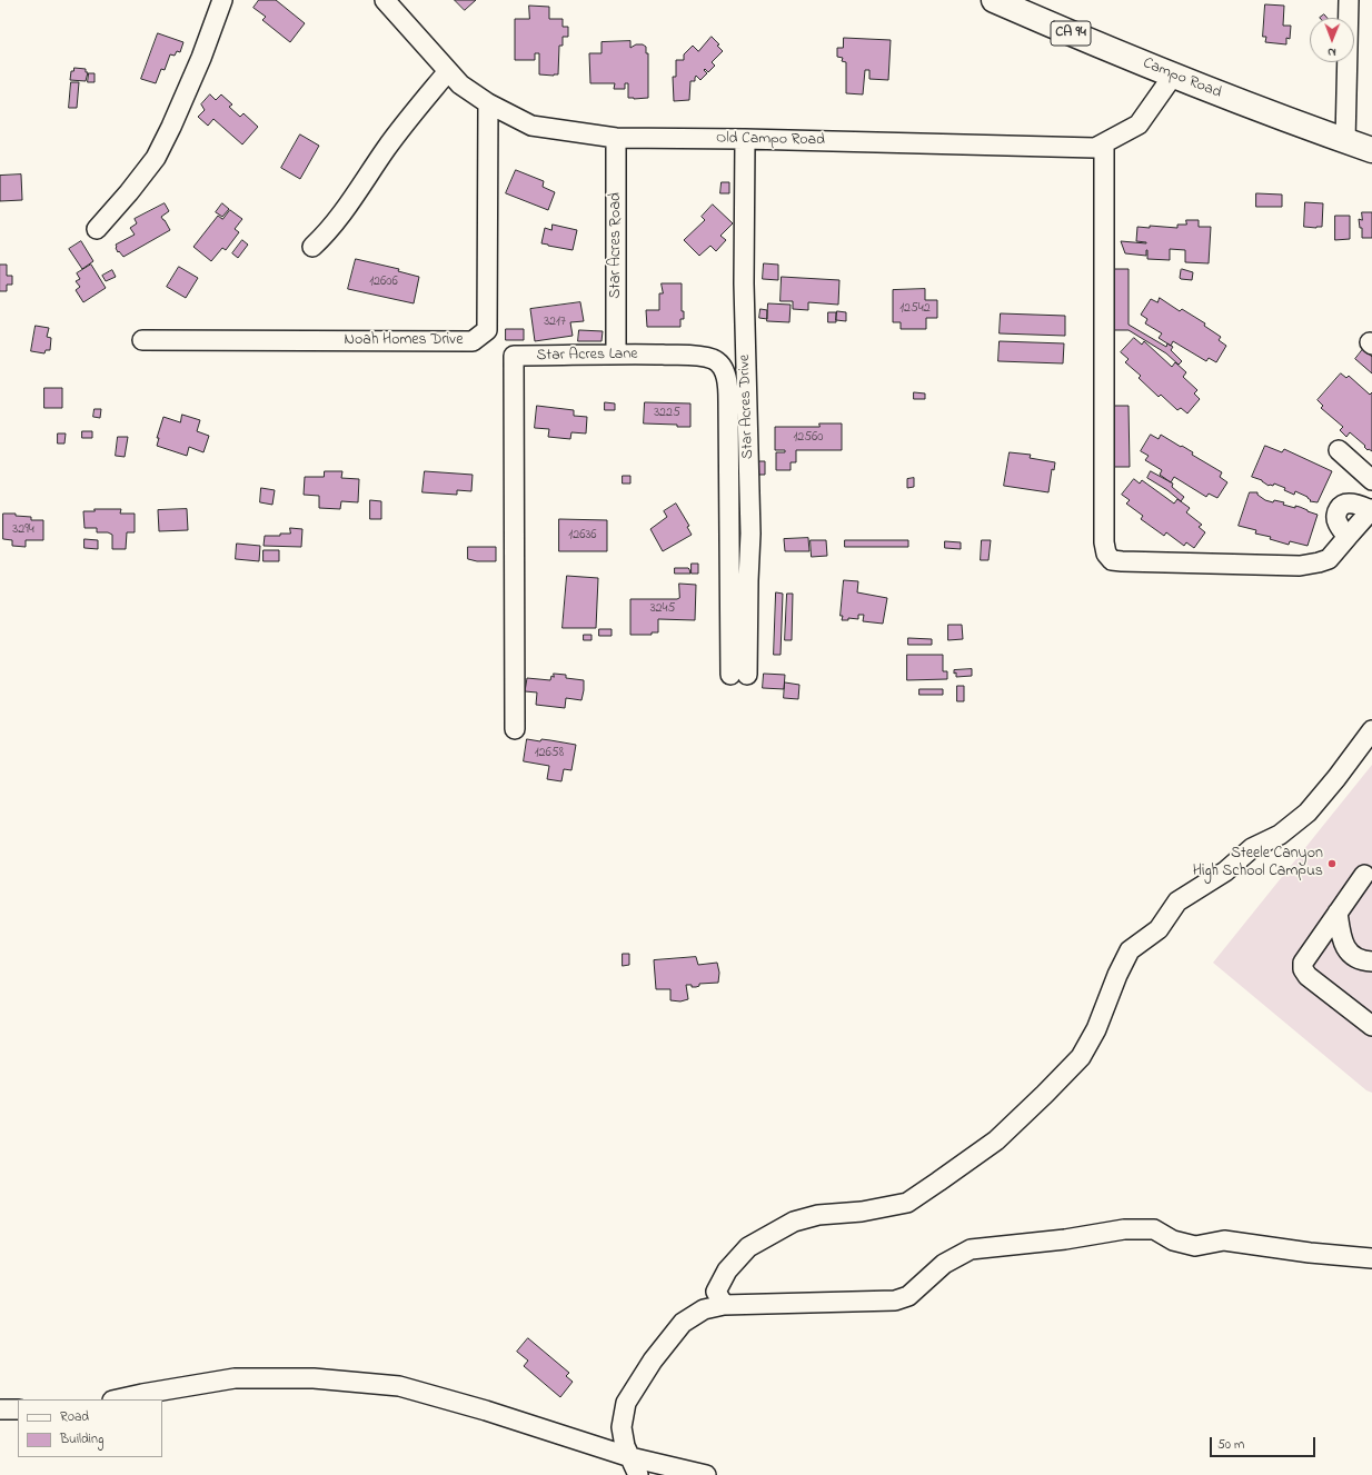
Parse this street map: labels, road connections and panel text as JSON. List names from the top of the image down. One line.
{"streets":{"highway":["CA 94","Campo Road"],"street":["Old Campo Road","Star Acres Road","Noah Homes Drive","Star Acres Lane","Star Acres Drive"]},"crossings":[["Campo Road","Old Campo Road"],["Old Campo Road","Star Acres Road"],["Old Campo Road","Noah Homes Drive"],["Old Campo Road","Star Acres Drive"],["Star Acres Road","Star Acres Lane"],["Star Acres Lane","Star Acres Drive"]],"places":["Steele Canyon High School Campus"],"house_numbers":["12606","12542","3217","3225","12560","3294","12636","3245","12658"],"legend":["Road","Building"],"scale_bar":"50 m","north":"bottom"}
